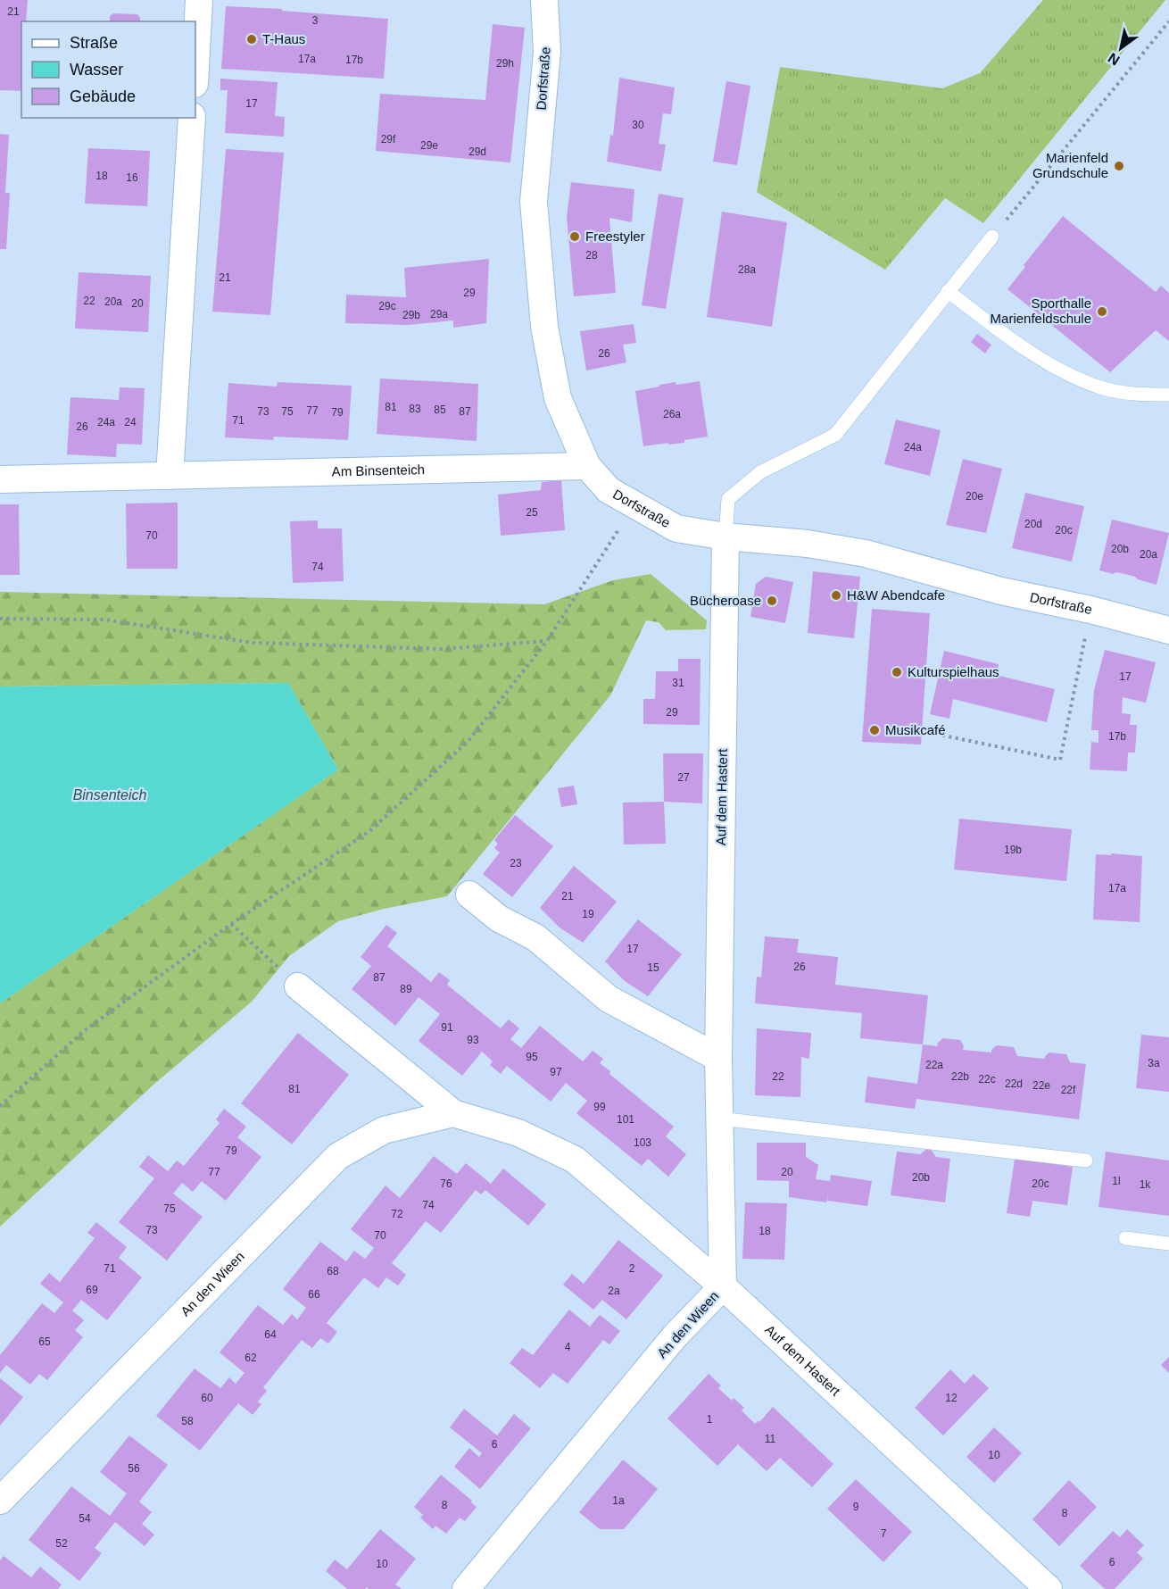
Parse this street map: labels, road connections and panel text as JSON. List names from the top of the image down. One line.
{"streets":{"street":["Dorfstraße","Am Binsenteich","Auf dem Hastert","An den Wieen"]},"crossings":[["Dorfstraße","Am Binsenteich"],["Dorfstraße","Auf dem Hastert"],["Auf dem Hastert","An den Wieen"]],"water":["Binsenteich"],"places":["T-Haus","Marienfeld Grundschule","Freestyler","Sporthalle Marienfeldschule","H&W Abendcafe","Bücheroase","Kulturspielhaus","Musikcafé"],"house_numbers":["21","3","17a","17b","29h","17","30","29f","29e","29d","18","16","28","28a","21","29","22","20a","20","29c","29a","29b","26","81","83","85","77","73","75","87","79","26a","71","24a","24","26","24a","20e","25","20d","20c","70","20b","20a","74","17","31","29","17b","27","19b","23","17a","21","19","17","26","15","87","89","91","93","95","3a","22a","97","22","22b","22c","22d","22e","81","22f","99","101","103","79","77","20","20b","1l","76","20c","1k","74","75","72","73","18","70","71","2","68","69","2a","66","64","65","4","62","60","12","1","58","11","6","10","56","1a","8","9","8","54","7","52","6","10"],"legend":["Straße","Wasser","Gebäude"],"north":"bottom left"}
